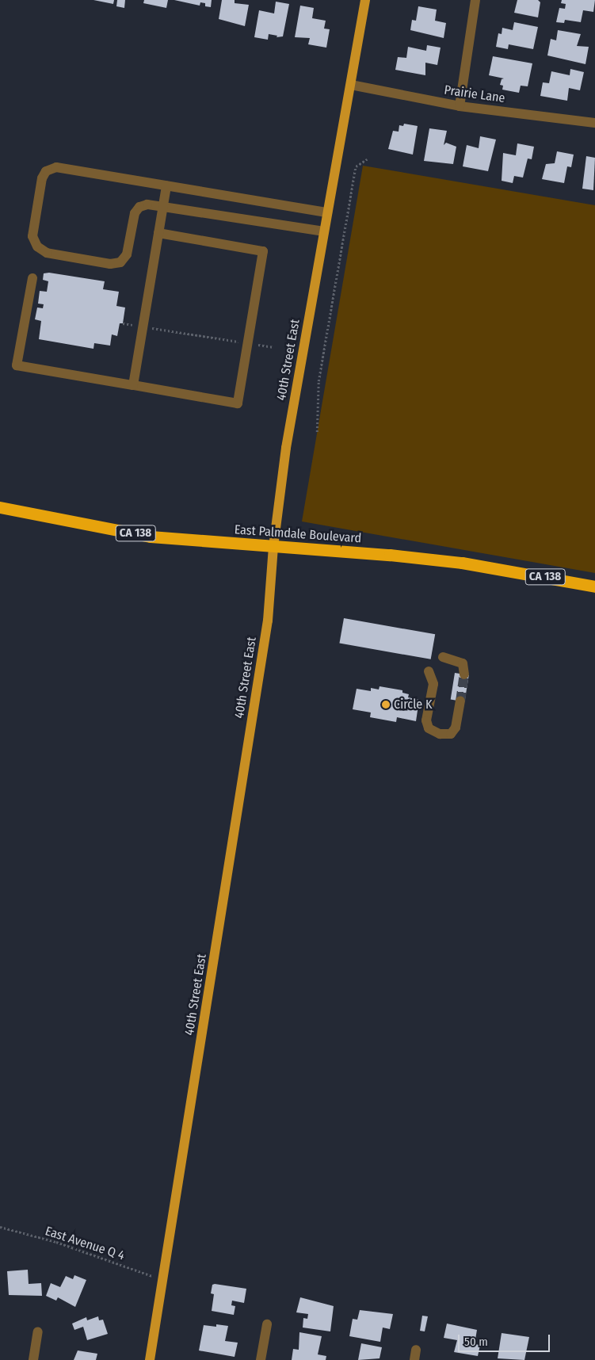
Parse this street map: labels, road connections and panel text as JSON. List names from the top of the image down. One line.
{"streets":{"highway":["CA 138","East Palmdale Boulevard"],"main road":["40th Street East"],"street":["Prairie Lane"],"path":["East Avenue Q 4"]},"crossings":[["Prairie Lane","40th Street East"],["40th Street East","East Palmdale Boulevard"],["40th Street East","East Avenue Q 4"]],"places":["Circle K"],"scale_bar":"50 m"}
